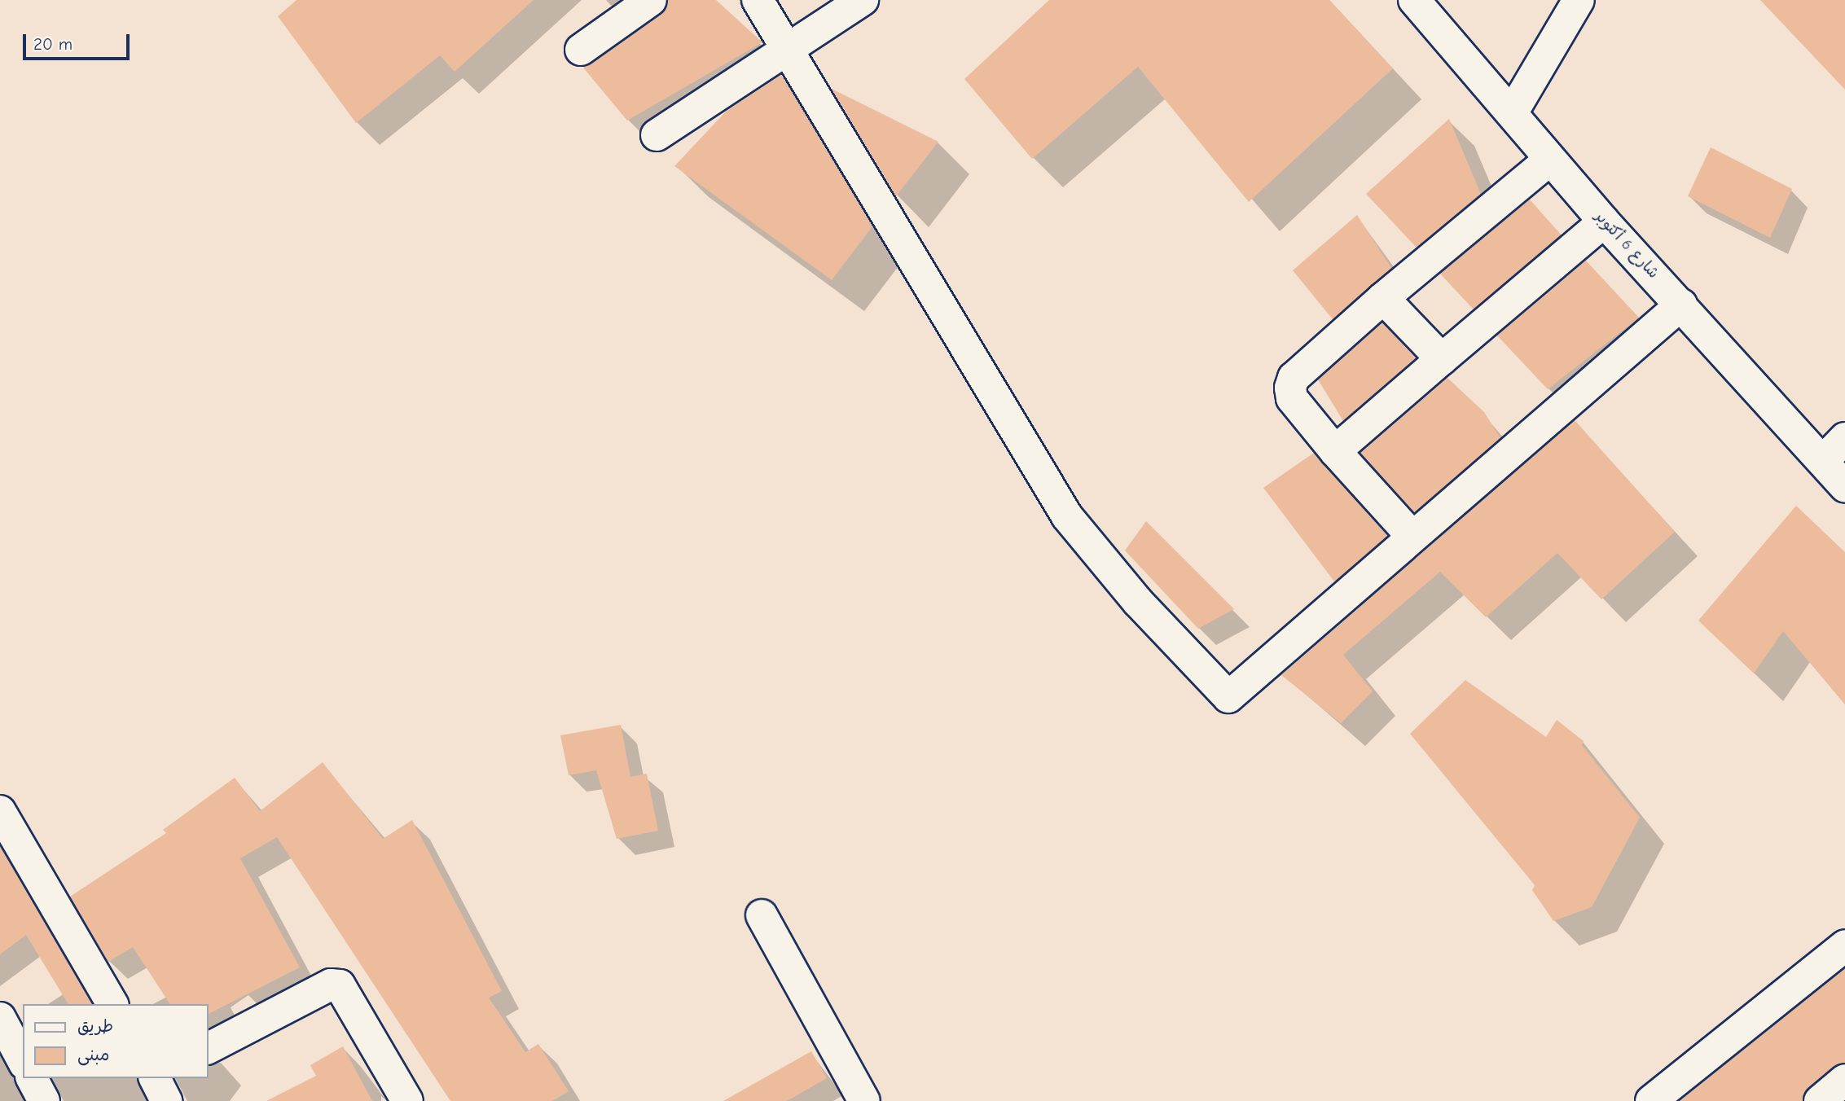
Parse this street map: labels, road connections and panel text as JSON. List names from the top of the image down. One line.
{"streets":{"street":["شارع 6 أكتوبر"]},"legend":["طريق","مبنى"],"scale_bar":"20 m"}
